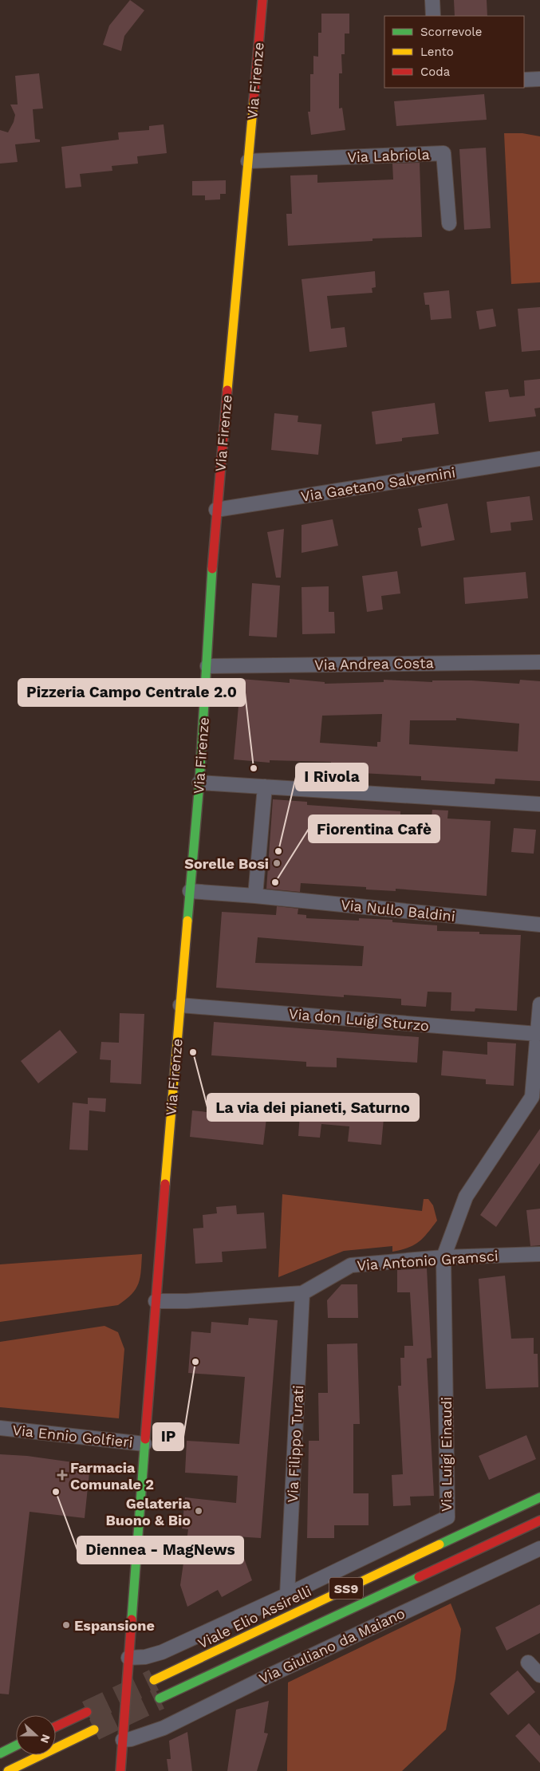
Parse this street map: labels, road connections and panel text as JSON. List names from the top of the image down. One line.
{"streets":{"street":["Via Firenze","Via Labriola","Via Gaetano Salvemini","Via Andrea Costa","Via Nullo Baldini","Via don Luigi Sturzo","Via Antonio Gramsci","Via Ennio Golfieri","Via Filippo Turati","Via Luigi Einaudi","SS9","Viale Elio Assirelli","Via Giuliano da Maiano"]},"crossings":[["Via Firenze","Via Labriola"],["Via Firenze","Via Gaetano Salvemini"],["Via Firenze","Via Andrea Costa"],["Via Firenze","Via Nullo Baldini"],["Via Firenze","Via don Luigi Sturzo"],["Via Firenze","Via Antonio Gramsci"],["Via Firenze","Via Ennio Golfieri"],["Via Firenze","Via Luigi Einaudi"],["Via Firenze","Via Giuliano da Maiano"],["Via Antonio Gramsci","Via Filippo Turati"],["Via Antonio Gramsci","Via Luigi Einaudi"],["Via Filippo Turati","Via Luigi Einaudi"]],"places":{"other":["Pizzeria Campo Centrale 2.0","I Rivola","Sorelle Bosi","Fiorentina Cafè","La via dei pianeti, Saturno","IP","Diennea - MagNews","Gelateria Buono & Bio","Espansione"],"health":["Farmacia Comunale 2"]},"legend":["Scorrevole","Lento","Coda"],"north":"right"}
